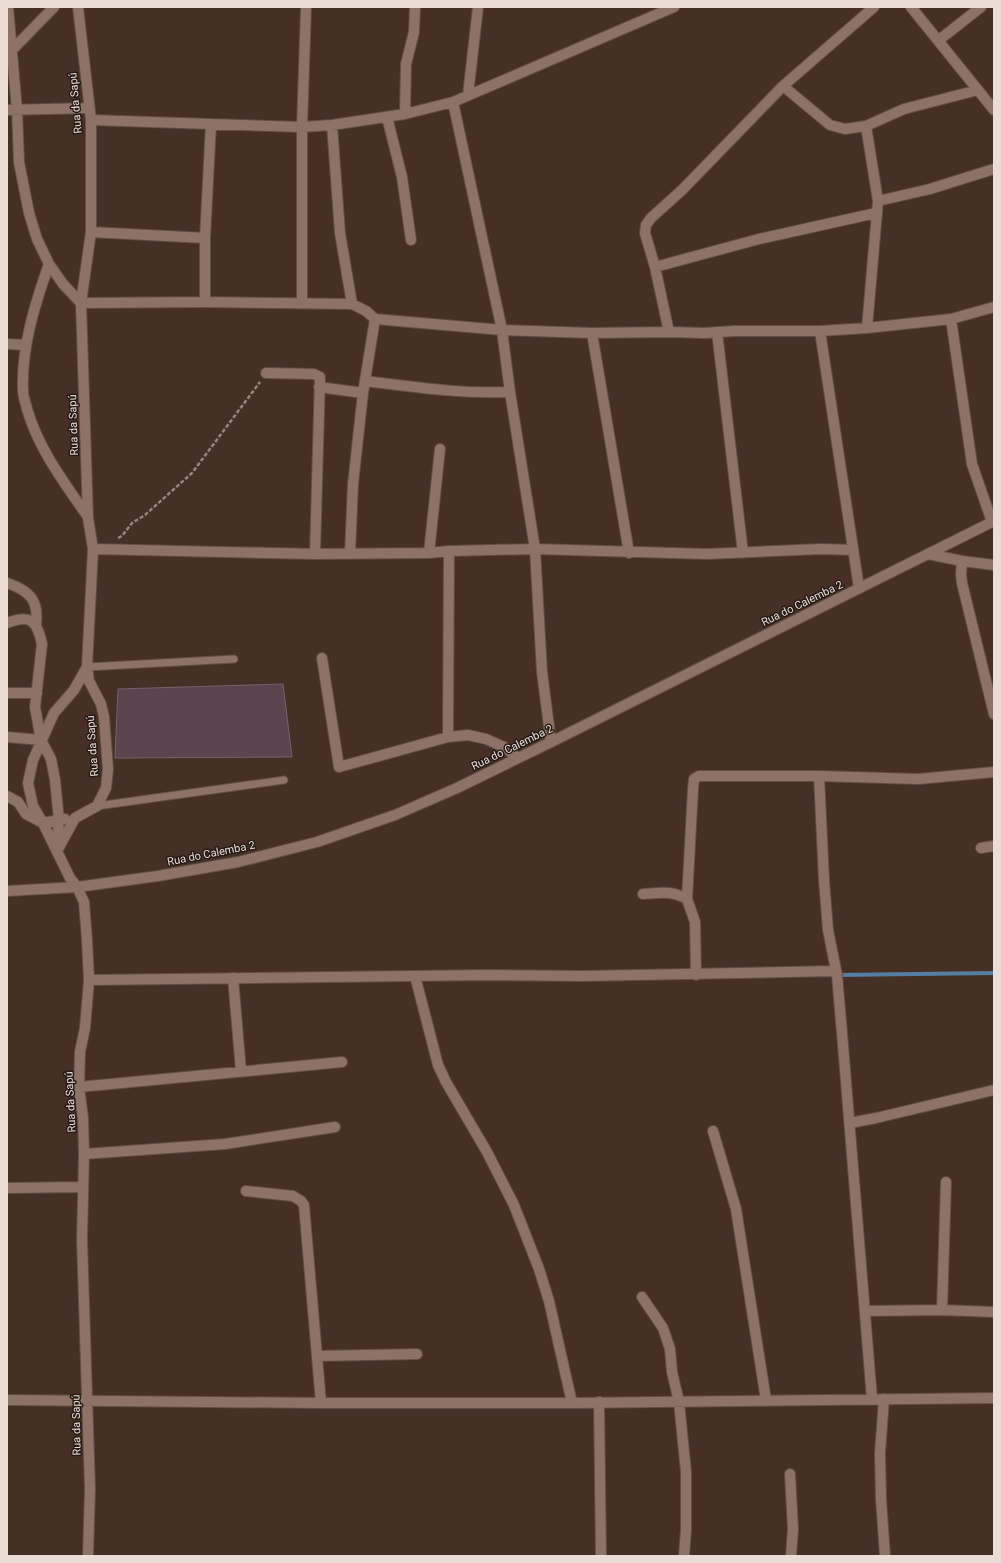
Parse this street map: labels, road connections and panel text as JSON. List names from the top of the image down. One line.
{"streets":{"street":["Rua da Sapú","Rua do Calemba 2"]},"crossings":[["Rua da Sapú","Rua do Calemba 2"]]}
